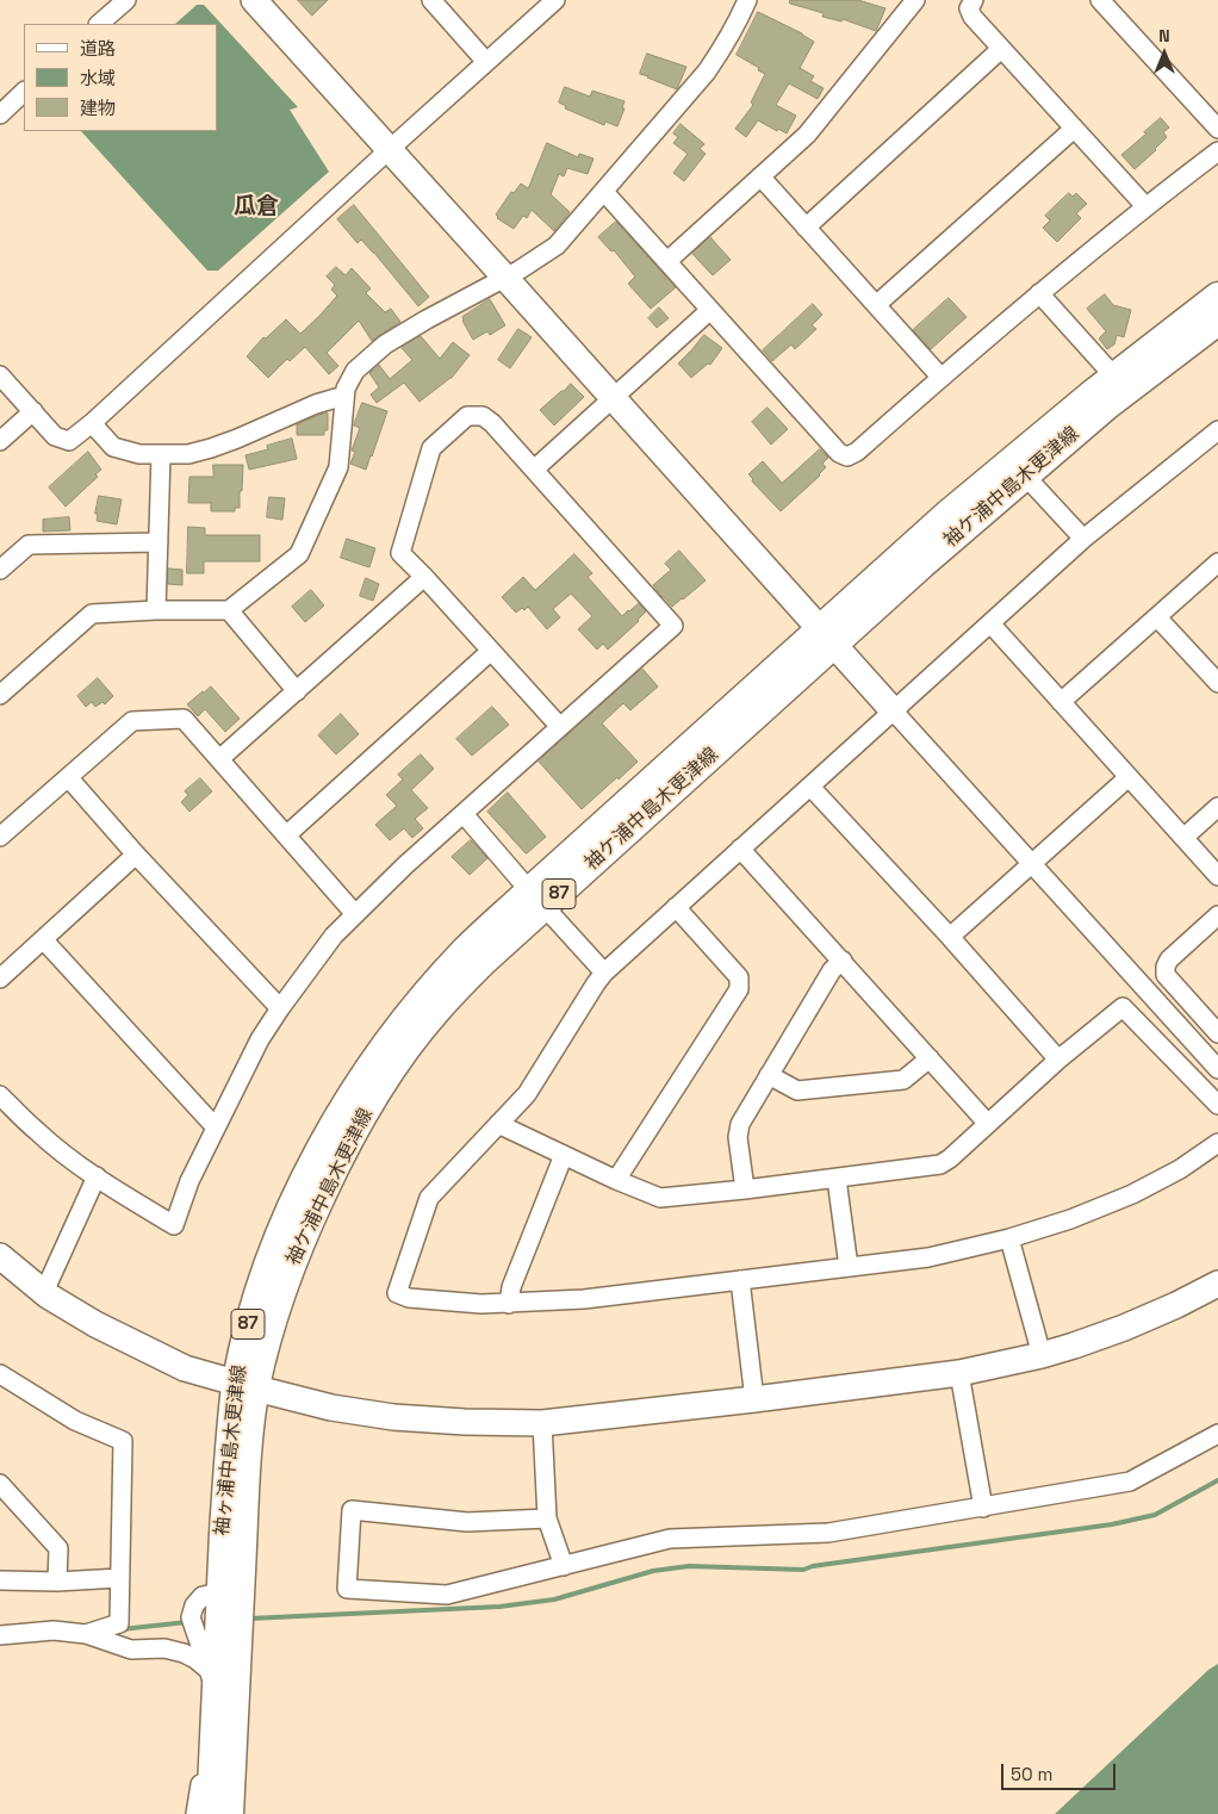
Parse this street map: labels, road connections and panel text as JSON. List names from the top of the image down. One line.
{"streets":{"main road":["袖ケ浦中島木更津線","87","袖ヶ浦中島木更津線"]},"crossings":[["袖ケ浦中島木更津線","袖ヶ浦中島木更津線"]],"districts":["瓜倉"],"legend":["道路","水域","建物"],"scale_bar":"50 m","north":"top"}
